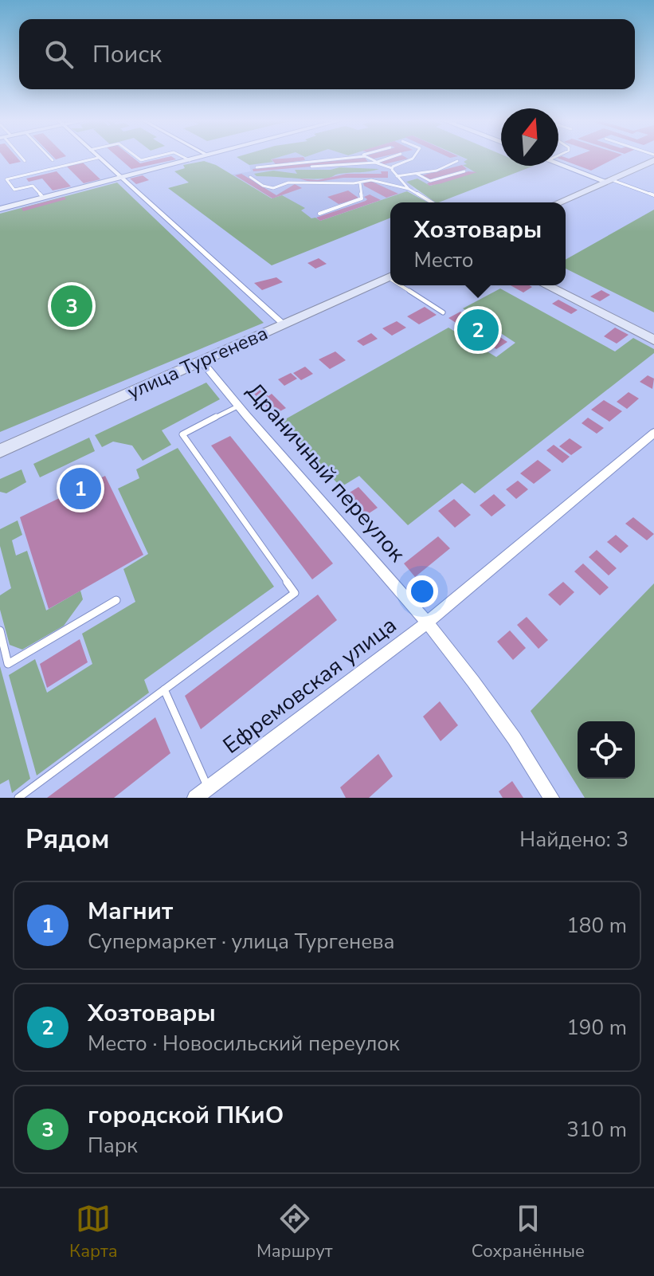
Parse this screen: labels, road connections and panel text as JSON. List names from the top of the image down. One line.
{"streets":{"main road":["улица Тургенева"],"street":["Драничный переулок","Ефремовская улица"]},"crossings":[["улица Тургенева","Драничный переулок"],["Драничный переулок","Ефремовская улица"]],"north":"top","page":{"search":"Поиск","popup":["Хозтовары","Место"],"pins":["3","2","1"],"heading":["Рядом","Найдено: 3"],"list":[{"mark":"1","name":"Магнит","note":"Супермаркет · улица Тургенева","value":"180 m"},{"mark":"2","name":"Хозтовары","note":"Место · Новосильский переулок","value":"190 m"},{"mark":"3","name":"городской ПКиО","note":"Парк","value":"310 m"}],"nav":["Карта","Маршрут","Сохранённые"]}}
